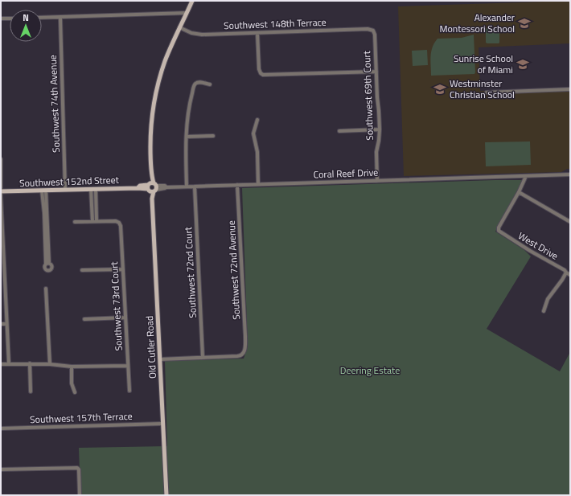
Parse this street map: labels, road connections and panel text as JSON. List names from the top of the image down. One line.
{"streets":{"main road":["Southwest 152nd Street","Old Cutler Road"],"street":["Southwest 148th Terrace","Southwest 69th Court","Southwest 74th Avenue","Coral Reef Drive","West Drive","Southwest 72nd Avenue","Southwest 72nd Court","Southwest 73rd Court","Southwest 157th Terrace"]},"crossings":[["Southwest 148th Terrace","Southwest 69th Court"],["Southwest 148th Terrace","Old Cutler Road"],["Southwest 69th Court","Coral Reef Drive"],["Southwest 74th Avenue","Southwest 152nd Street"],["Coral Reef Drive","Southwest 152nd Street"],["Coral Reef Drive","Southwest 72nd Avenue"],["Coral Reef Drive","Southwest 72nd Court"],["Coral Reef Drive","Old Cutler Road"],["Southwest 152nd Street","Old Cutler Road"],["Southwest 72nd Avenue","Southwest 72nd Court"],["Old Cutler Road","Southwest 157th Terrace"]],"parks":["Deering Estate"],"places":{"school or university":["Alexander Montessori School","Sunrise School of Miami","Westminster Christian School"]},"north":"top"}
